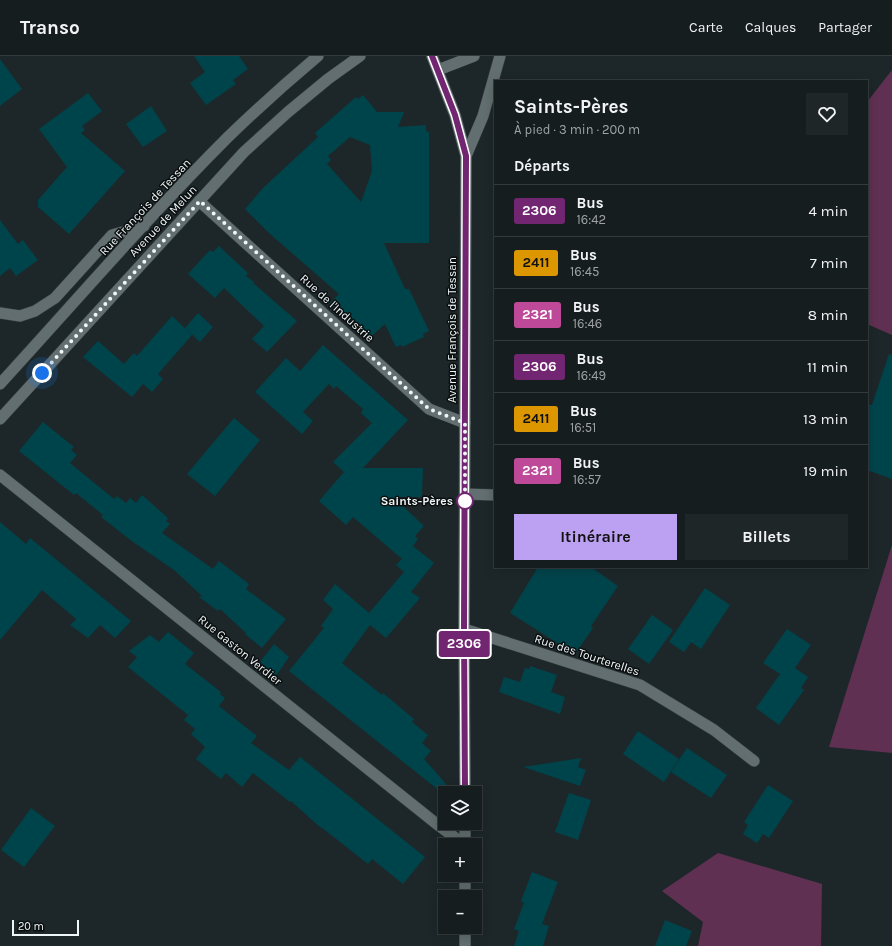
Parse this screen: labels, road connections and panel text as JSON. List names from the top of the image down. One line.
{"streets":{"street":["Rue François de Tessan","Avenue de Melun","Rue de l'Industrie","Avenue François de Tessan","Rue Gaston Verdier","Rue des Tourterelles"]},"crossings":[["Avenue de Melun","Rue de l'Industrie"],["Rue de l'Industrie","Avenue François de Tessan"],["Avenue François de Tessan","Rue des Tourterelles"]],"places":["Saints-Pères"],"lines":["bus line 2306"],"scale_bar":"20 m","page":{"header":"Transo","nav":["Carte","Calques","Partager"],"on_map":"2306","heading":[["Saints-Pères","À pied · 3 min · 200 m"],"Départs"],"list":[{"mark":"2306","name":"Bus","note":"16:42","value":"4 min"},{"mark":"2411","name":"Bus","note":"16:45","value":"7 min"},{"mark":"2321","name":"Bus","note":"16:46","value":"8 min"},{"mark":"2306","name":"Bus","note":"16:49","value":"11 min"},{"mark":"2411","name":"Bus","note":"16:51","value":"13 min"},{"mark":"2321","name":"Bus","note":"16:57","value":"19 min"}],"buttons":["Itinéraire","Billets"],"map_buttons":["+","−"],"scale":"20 m"}}
